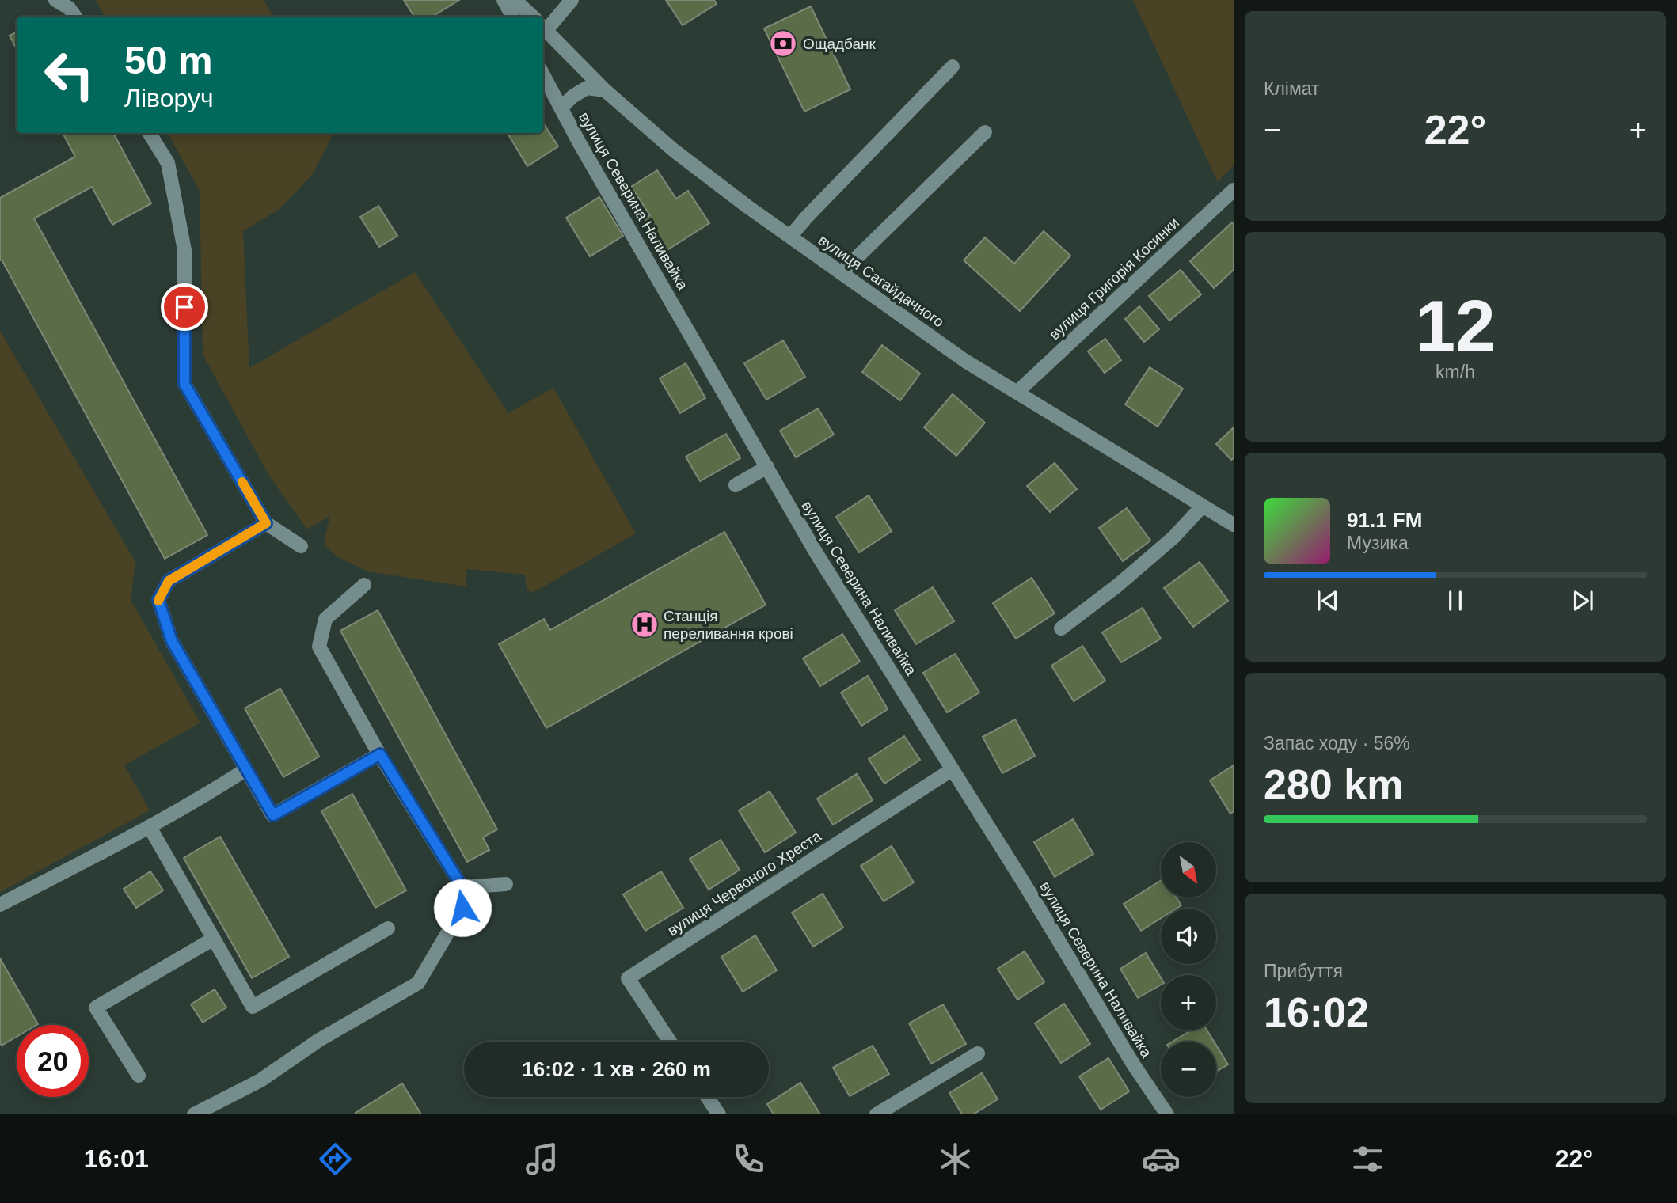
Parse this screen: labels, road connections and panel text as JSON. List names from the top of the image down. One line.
{"streets":{"street":["вулиця Северина Наливайка","вулиця Григорія Косинки","вулиця Сагайдачного","вулиця Червоного Хреста"]},"crossings":[["вулиця Северина Наливайка","вулиця Червоного Хреста"],["вулиця Григорія Косинки","вулиця Сагайдачного"]],"places":{"bank":["Ощадбанк"],"hospital":["Станція переливання крові"]},"north":"bottom right","page":{"tile":["Клімат",["12","km/h"],["Запас ходу · 56%","280 km"],["Прибуття","16:02"]],"turn":["50 m","Ліворуч"],"heat":["−","22°","+"],"song":["91.1 FM","Музика"],"map_buttons":["+","−"],"limit":"20","trip":"16:02 · 1 хв · 260 m","tabs":["16:01","22°"]}}
